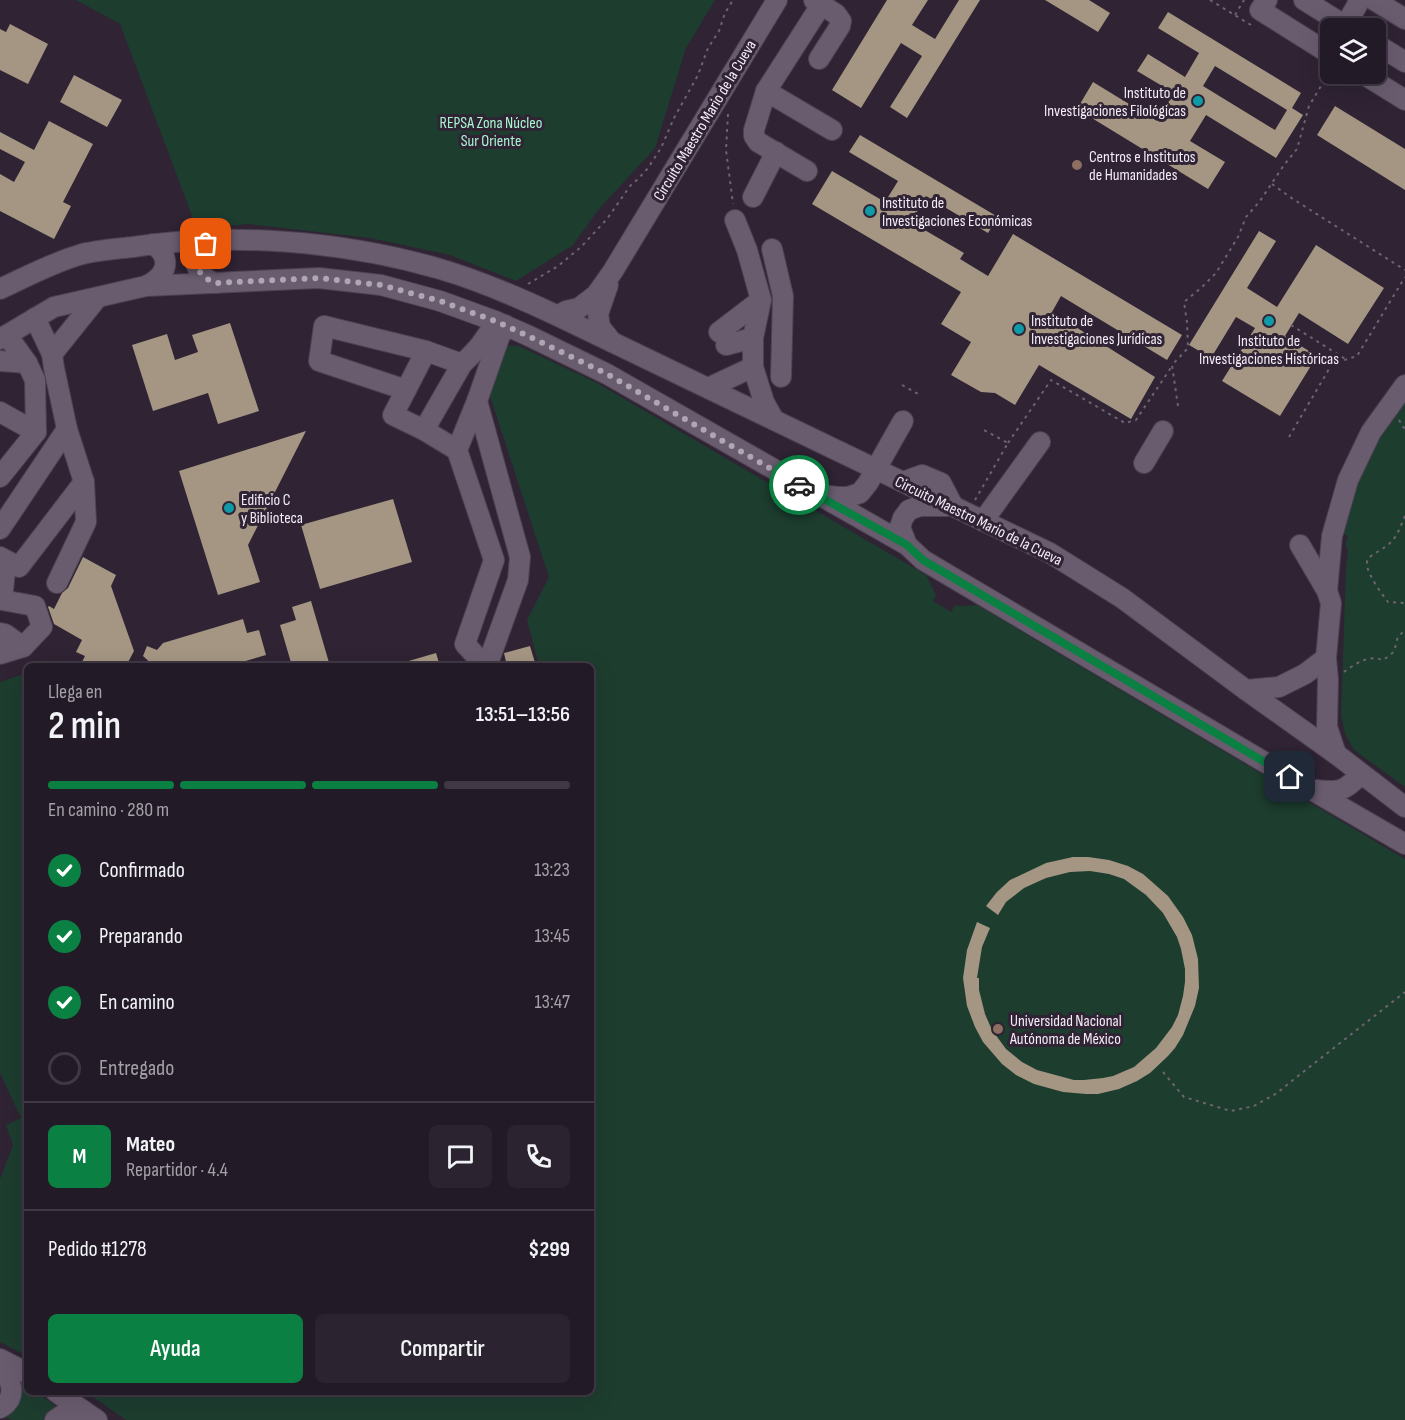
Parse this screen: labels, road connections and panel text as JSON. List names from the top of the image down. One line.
{"streets":{"street":["Circuito Maestro Mario de la Cueva"]},"parks":["REPSA Zona Núcleo Sur Oriente"],"places":["Instituto de Investigaciones Filológicas","Centros e Institutos de Humanidades","Instituto de Investigaciones Económicas","Instituto de Investigaciones Históricas","Instituto de Investigaciones Jurídicas","Edificio C y Biblioteca","Universidad Nacional Autónoma de México"],"page":{"heading":["2 min","Llega en","13:51–13:56"],"panel":["Mateo","Repartidor · 4.4","Pedido #1278","$299"],"bar":"En camino · 280 m","list":[["Confirmado","13:23"],["Preparando","13:45"],["En camino","13:47"],"Entregado"],"round":"M","buttons":["Ayuda","Compartir"]}}
